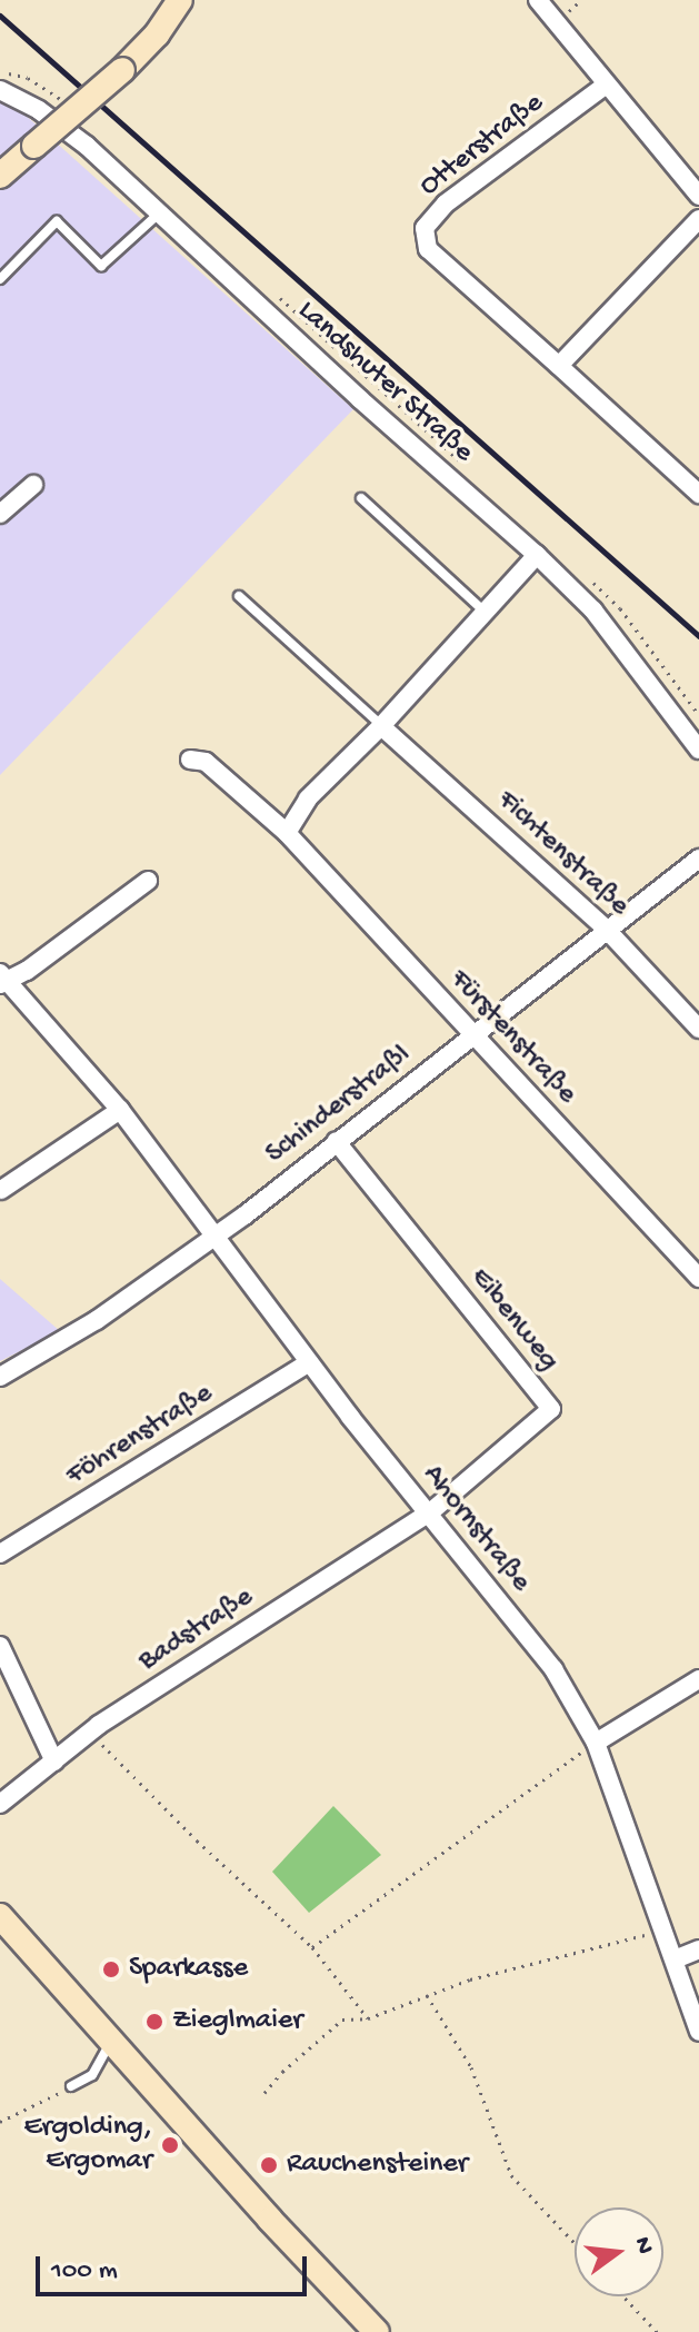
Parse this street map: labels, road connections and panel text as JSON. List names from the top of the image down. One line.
{"streets":{"street":["Otterstraße","Landshuter Straße","Fichtenstraße","Fürstenstraße","Schinderstraßl","Eibenweg","Föhrenstraße","Ahornstraße","Badstraße"]},"crossings":[["Fichtenstraße","Schinderstraßl"],["Fürstenstraße","Schinderstraßl"],["Schinderstraßl","Eibenweg"],["Schinderstraßl","Ahornstraße"],["Eibenweg","Ahornstraße"],["Eibenweg","Badstraße"],["Föhrenstraße","Ahornstraße"],["Ahornstraße","Badstraße"]],"places":["Sparkasse","Zieglmaier","Ergolding, Ergomar","Rauchensteiner"],"scale_bar":"100 m","north":"right"}
